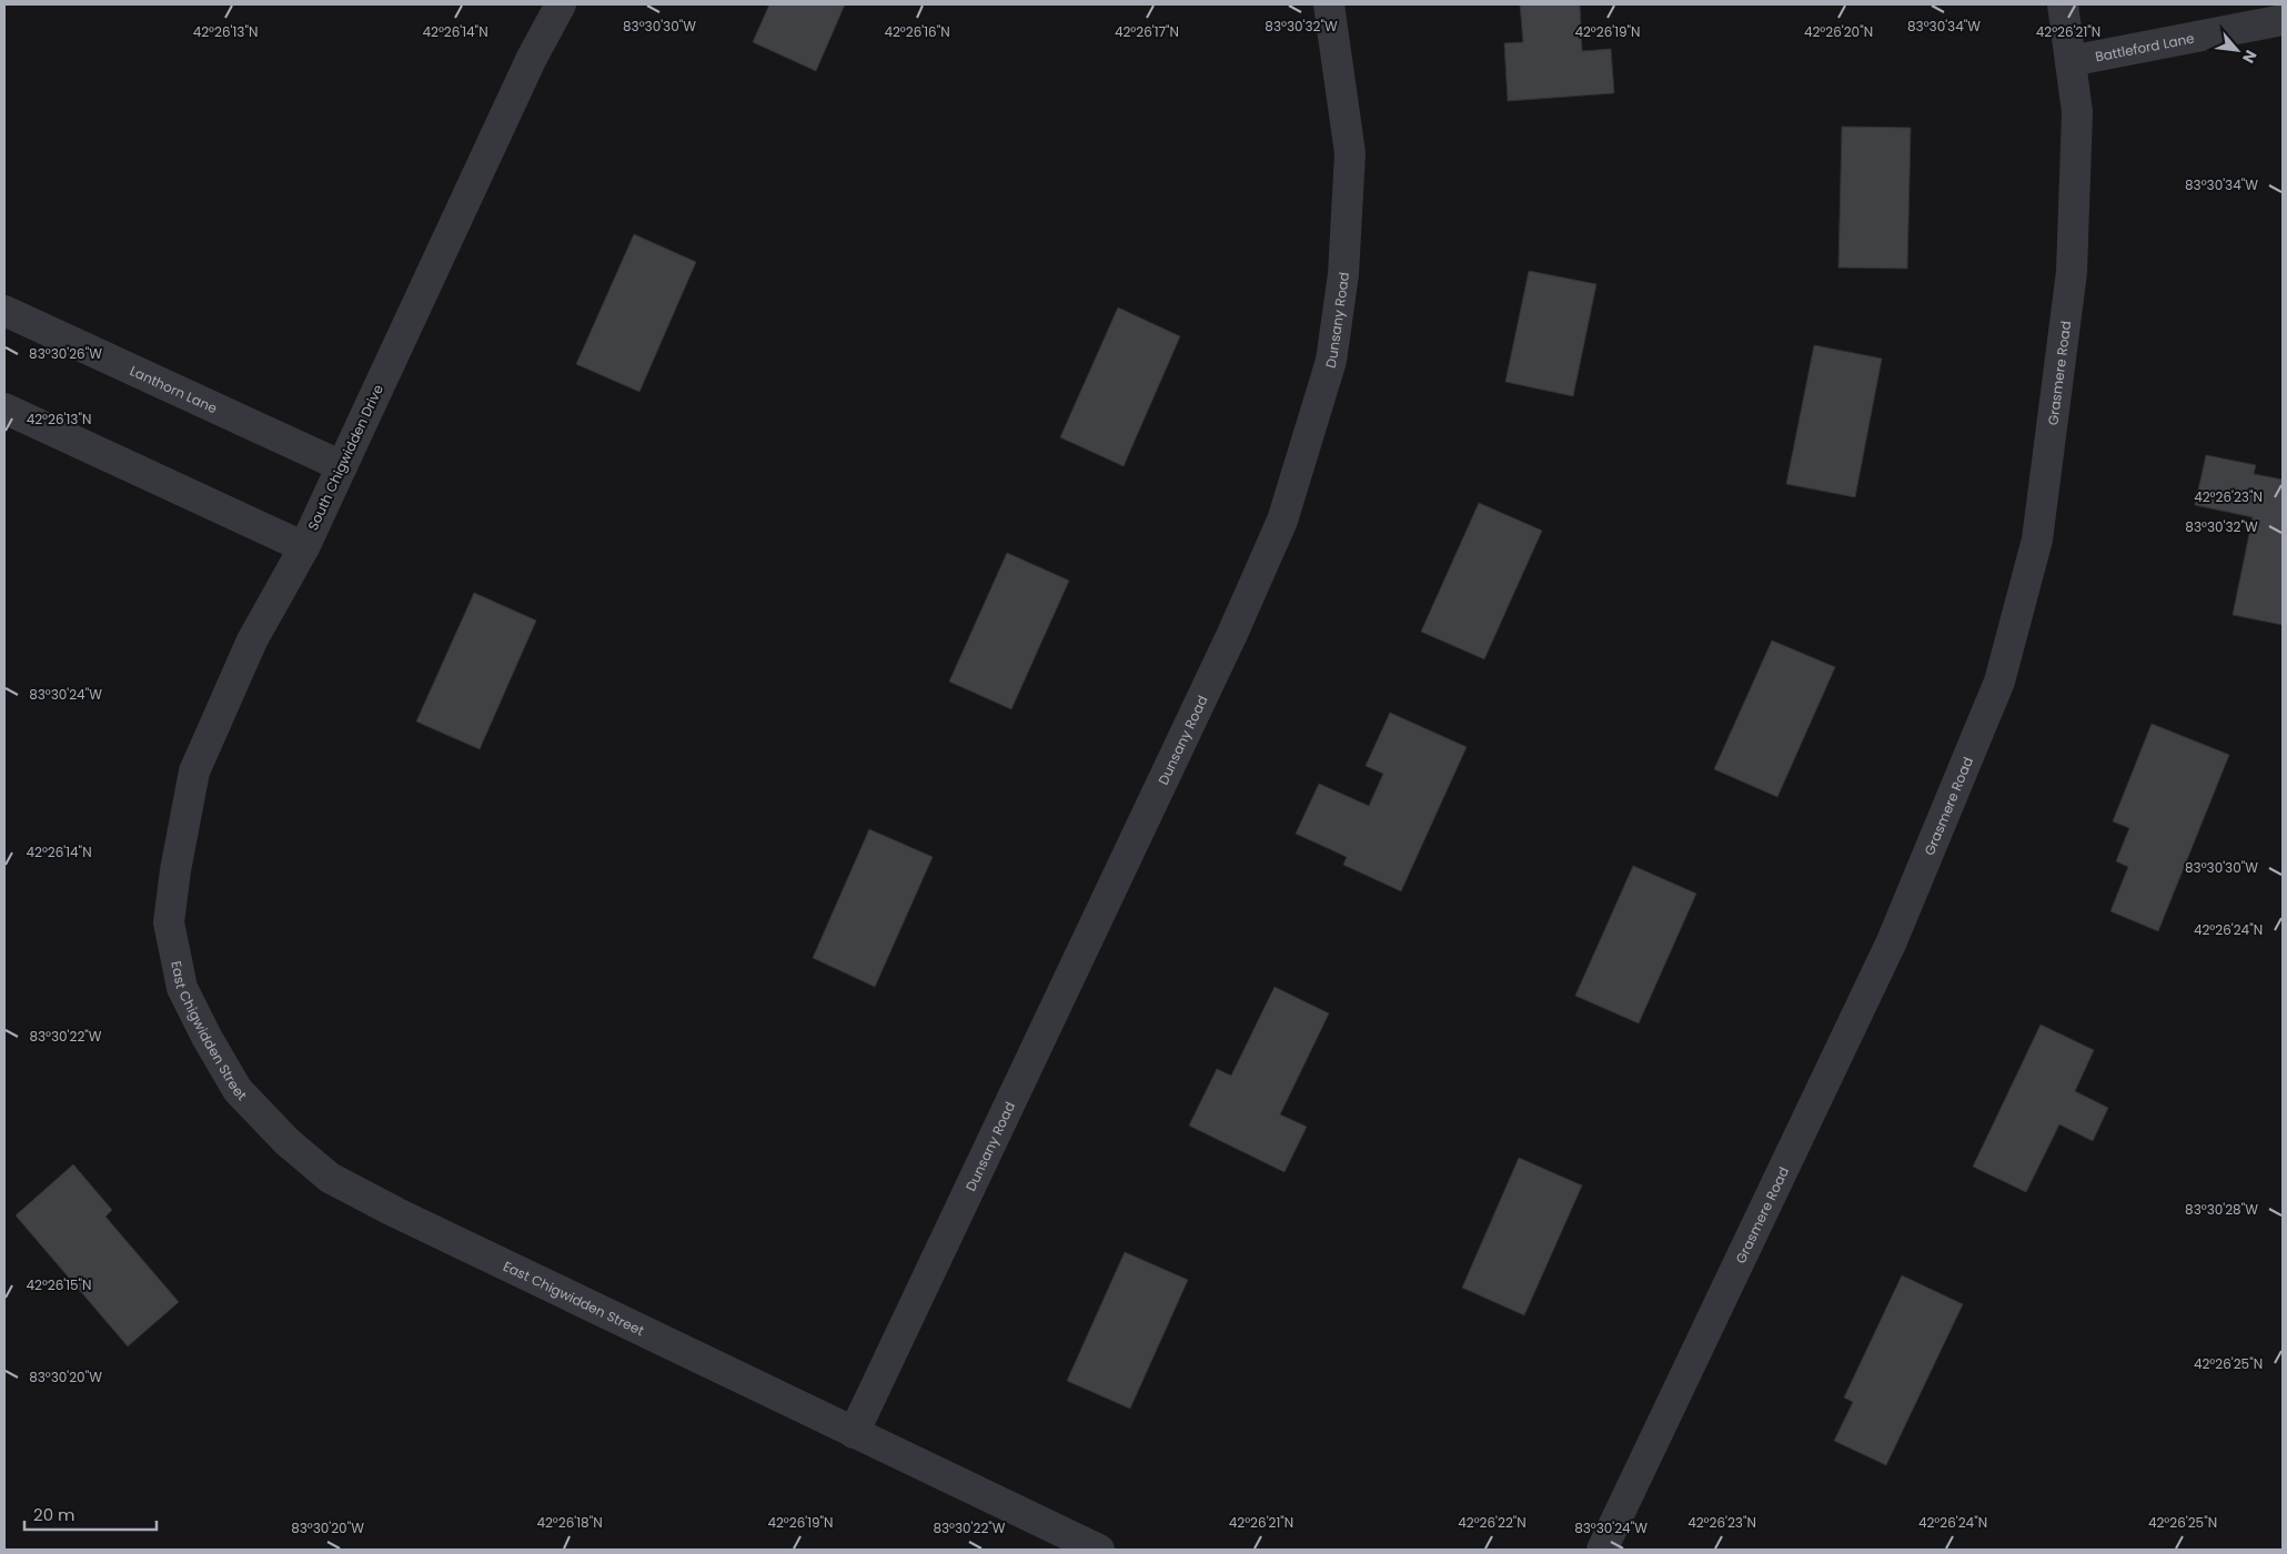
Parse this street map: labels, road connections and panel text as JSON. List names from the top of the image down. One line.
{"streets":{"street":["Battleford Lane","Dunsany Road","Grasmere Road","Lanthorn Lane","South Chigwidden Drive","East Chigwidden Street"]},"crossings":[["Battleford Lane","Grasmere Road"],["Dunsany Road","East Chigwidden Street"],["Lanthorn Lane","South Chigwidden Drive"],["South Chigwidden Drive","East Chigwidden Street"]],"scale_bar":"20 m","north":"bottom right","coordinates":["83°30'30\"W","83°30'32\"W","83°30'34\"W","42°26'13\"N","42°26'14\"N","42°26'16\"N","42°26'17\"N","42°26'19\"N","42°26'20\"N","42°26'21\"N","83°30'26\"W","42°26'23\"N","83°30'24\"W","42°26'24\"N","83°30'22\"W","83°30'28\"W","42°26'15\"N","42°26'25\"N","83°30'20\"W","42°26'18\"N","42°26'22\"N"]}
